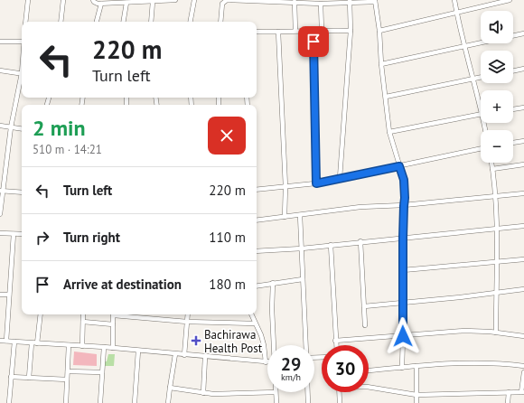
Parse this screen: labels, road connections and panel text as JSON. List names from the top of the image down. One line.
{"places":{"health":["Bachirawa Health Post"]},"page":{"map_buttons":["+","−"],"turn":["220 m","Turn left"],"heading":["2 min","510 m · 14:21"],"list":[{"name":"Turn left","value":"220 m"},{"name":"Turn right","value":"110 m"},{"name":"Arrive at destination","value":"180 m"}],"speed":"29 km/h","limit":"30"}}
